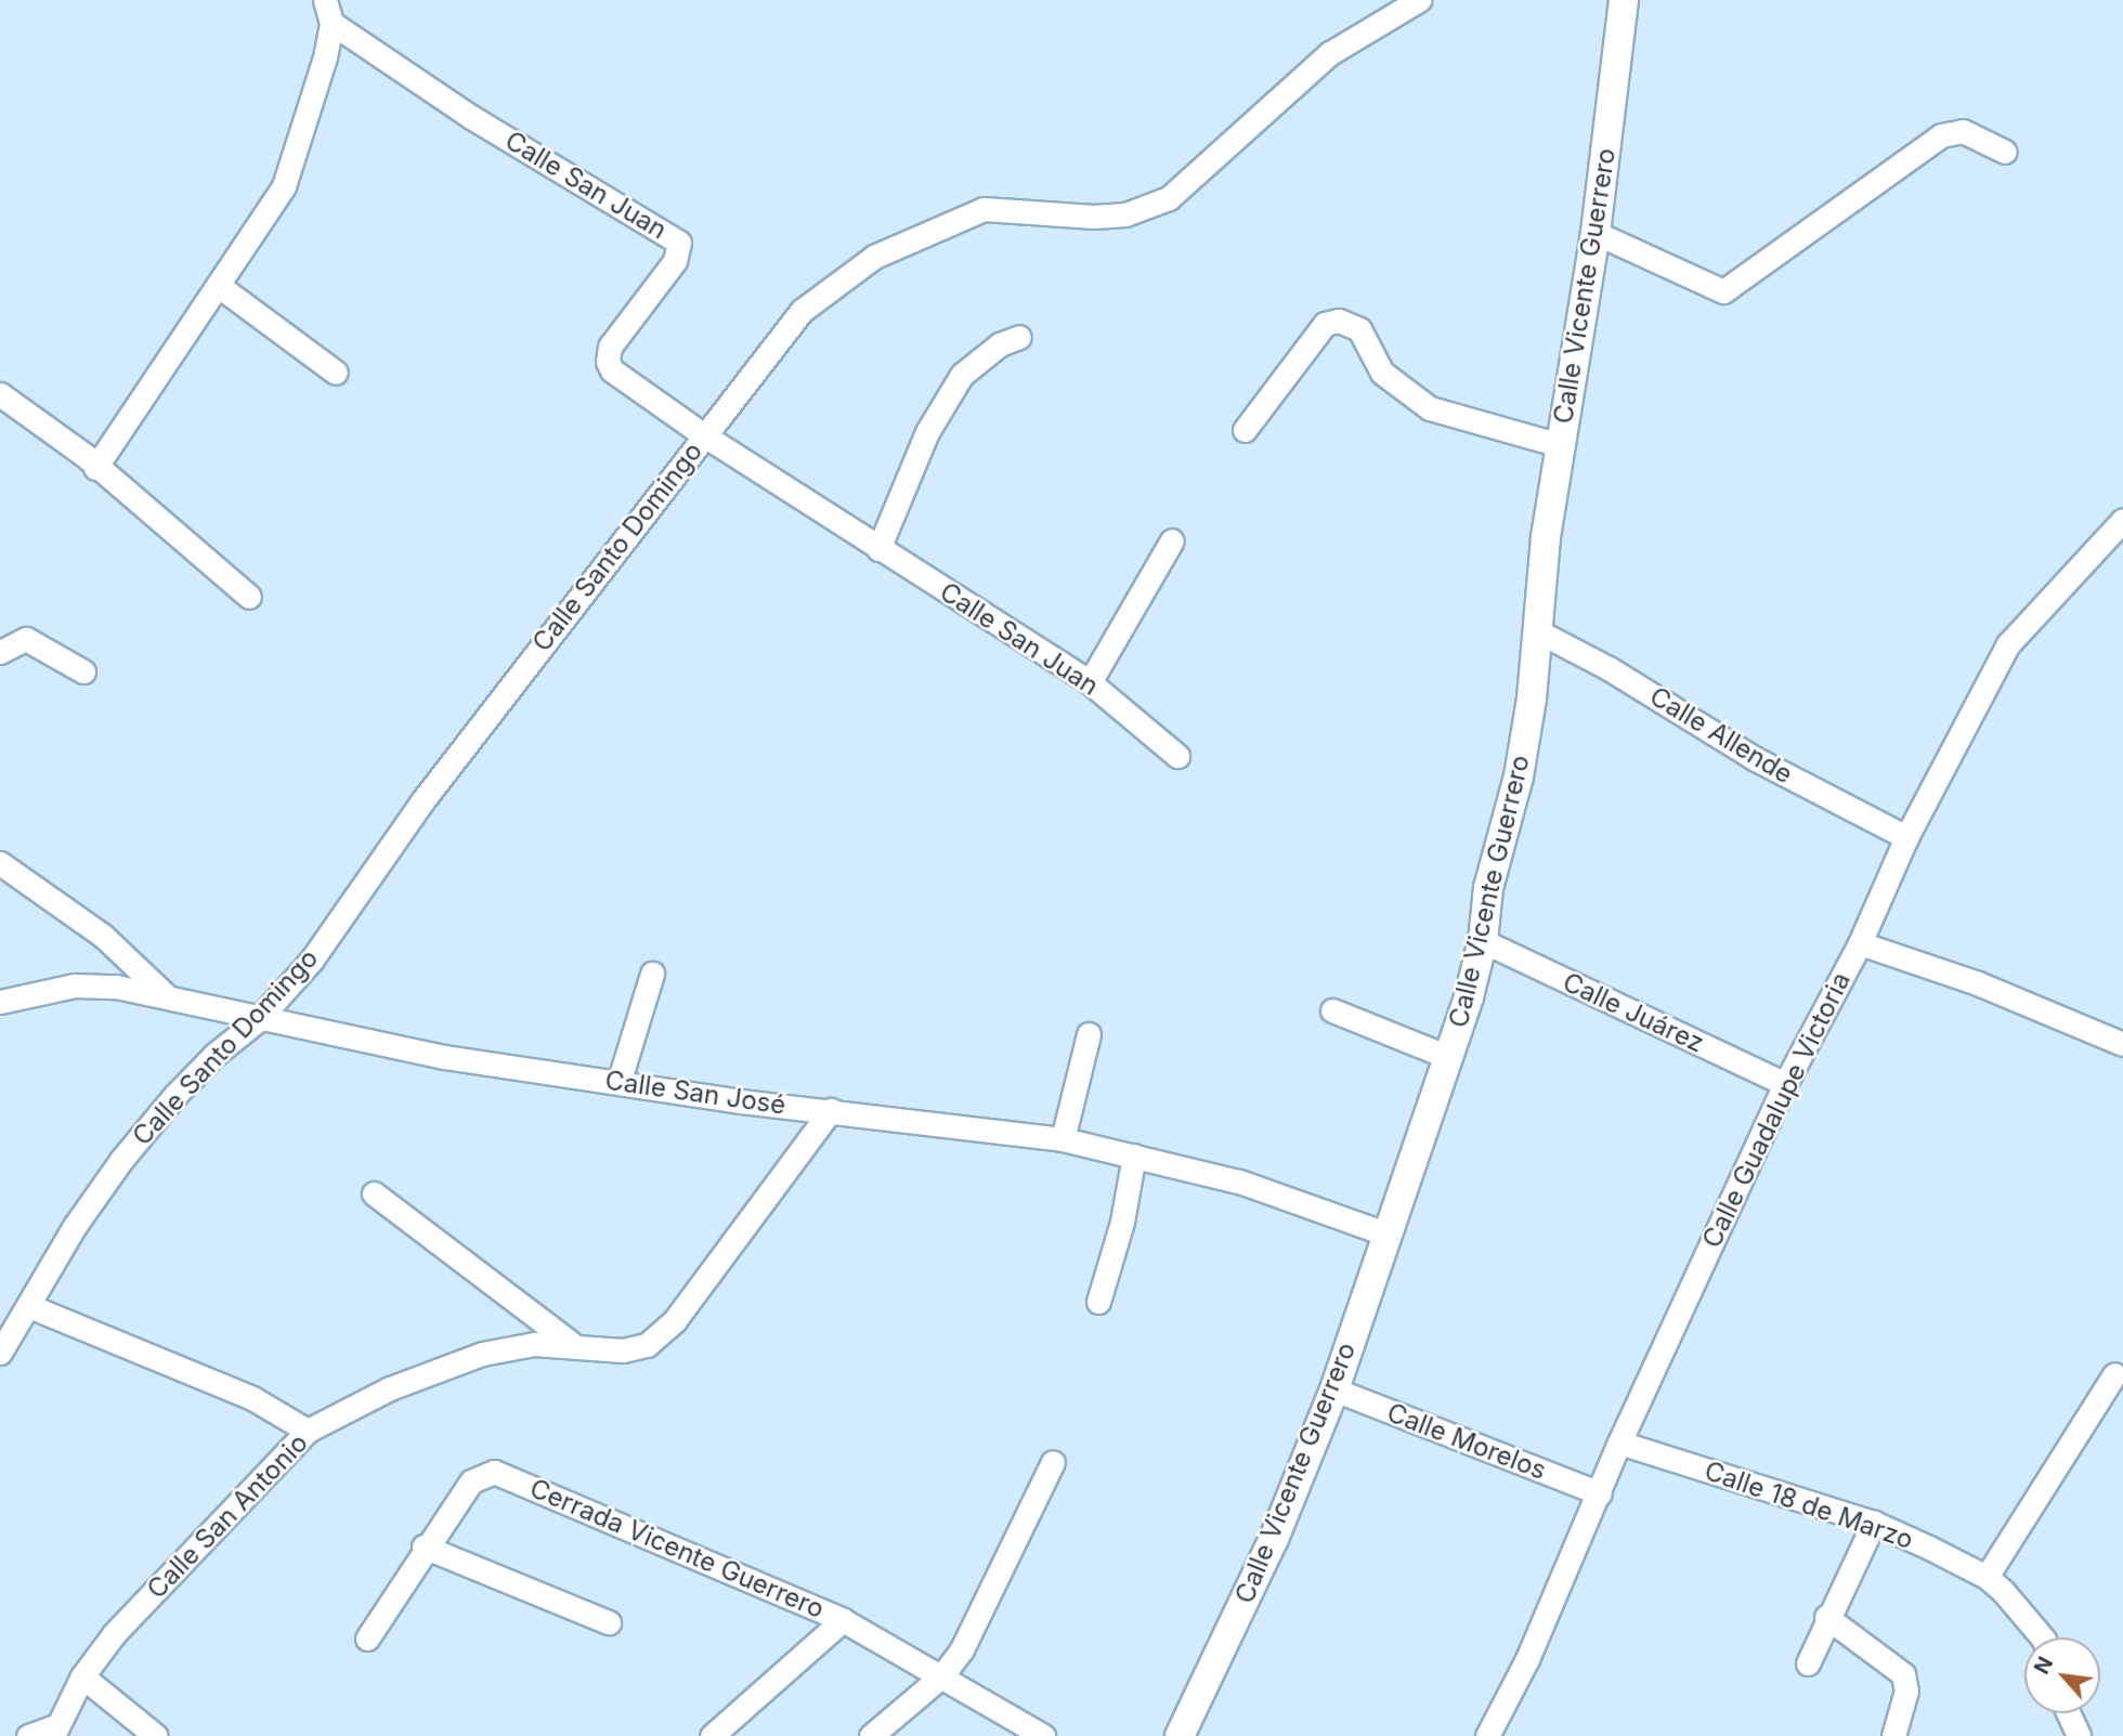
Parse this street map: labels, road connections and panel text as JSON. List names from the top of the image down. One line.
{"streets":{"street":["Calle San Juan","Calle Vicente Guerrero","Calle Santo Domingo","Calle Allende","Calle Juárez","Calle San José","Calle Guadalupe Victoria","Calle Morelos","Calle 18 de Marzo","Calle San Antonio","Cerrada Vicente Guerrero"]},"crossings":[["Calle San Juan","Calle Santo Domingo"],["Calle Vicente Guerrero","Calle Allende"],["Calle Vicente Guerrero","Calle Juárez"],["Calle Vicente Guerrero","Calle San José"],["Calle Vicente Guerrero","Calle Morelos"],["Calle Santo Domingo","Calle San José"],["Calle Allende","Calle Guadalupe Victoria"],["Calle Juárez","Calle Guadalupe Victoria"],["Calle San José","Calle San Antonio"],["Calle Guadalupe Victoria","Calle Morelos"],["Calle Guadalupe Victoria","Calle 18 de Marzo"]],"north":"top left"}
